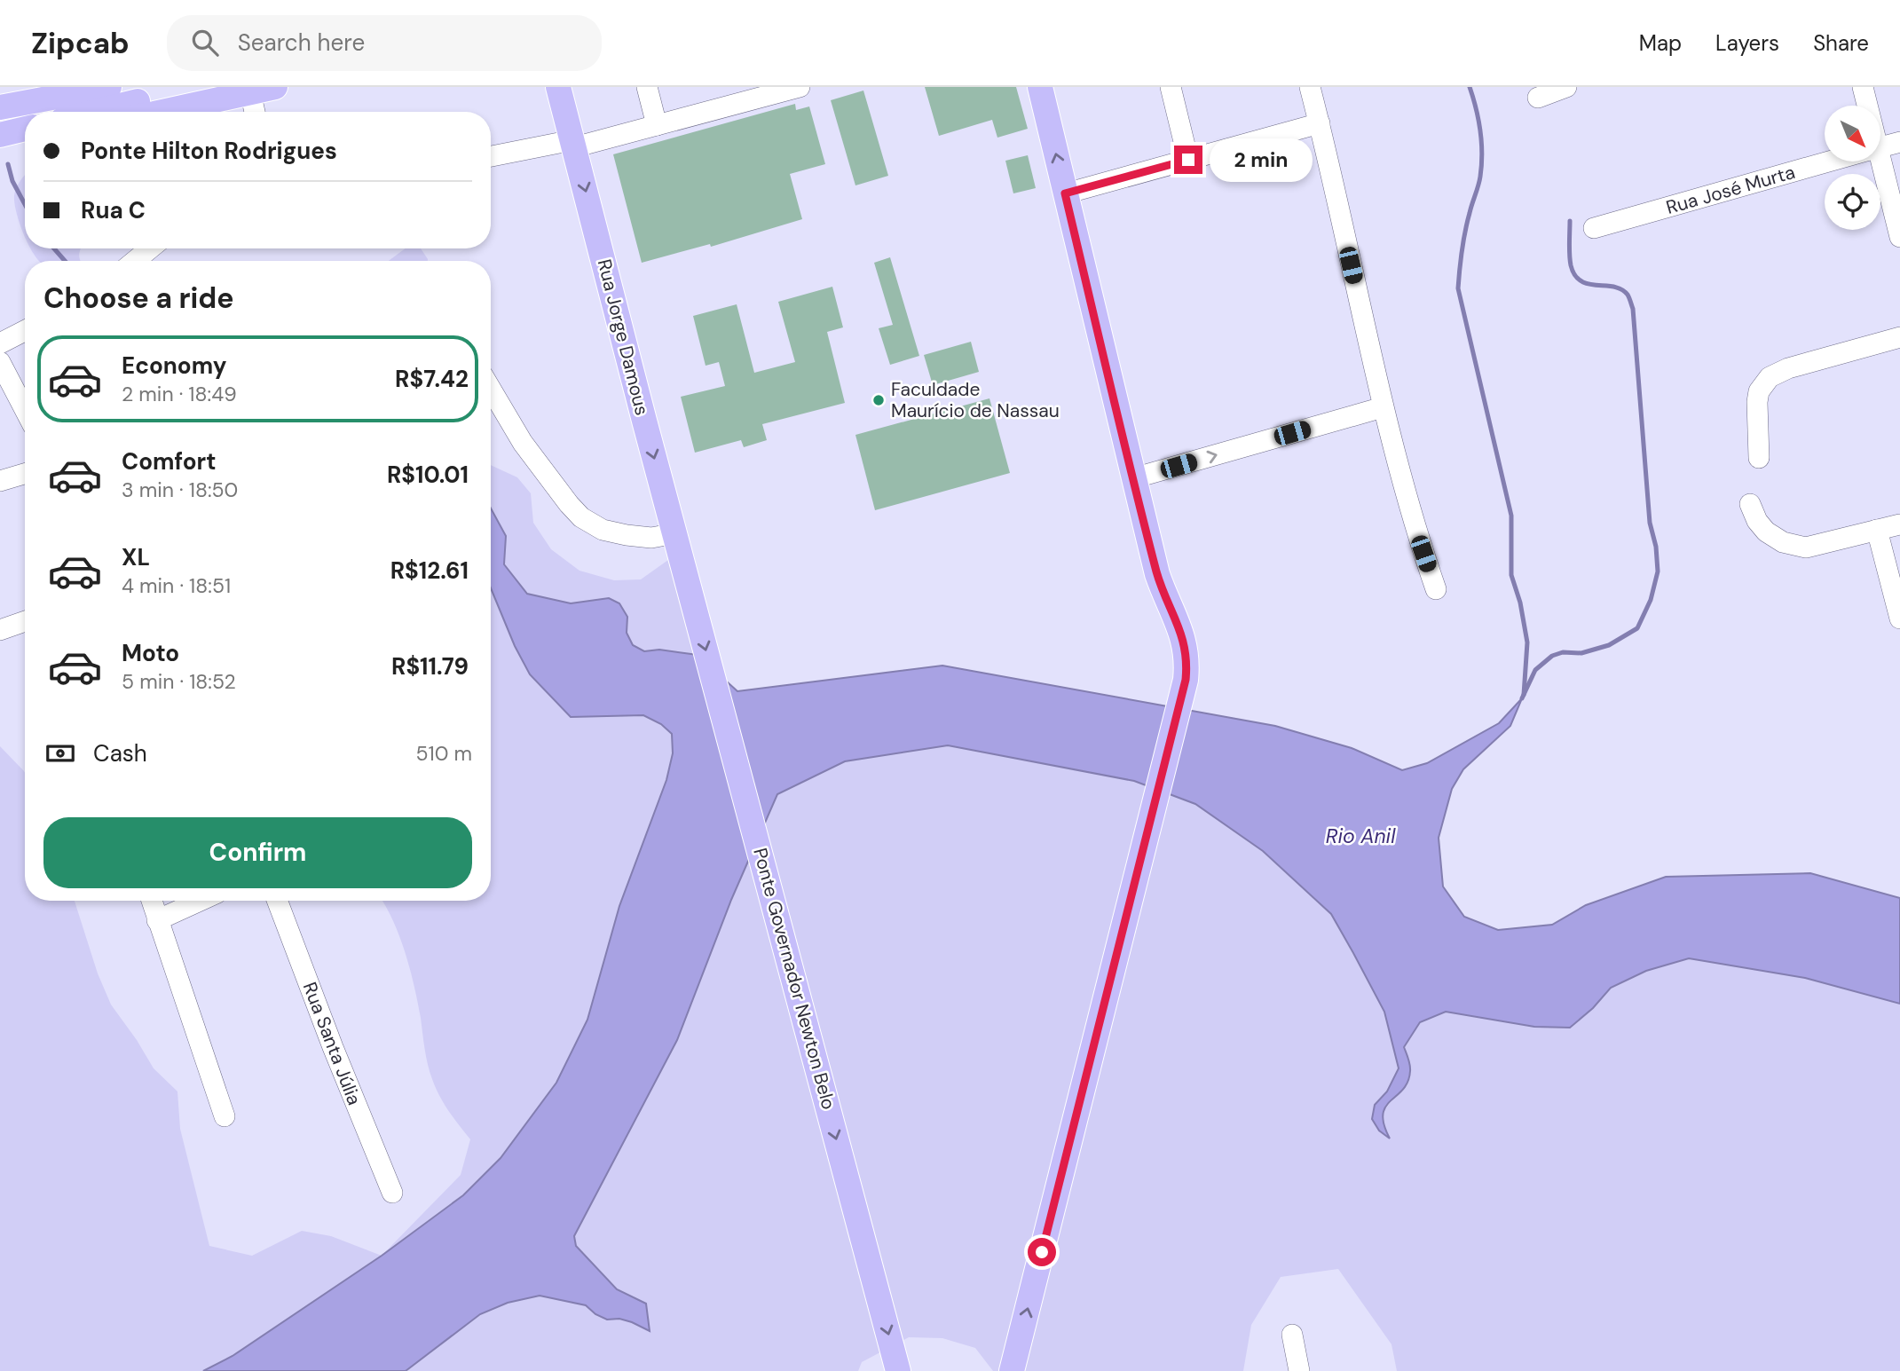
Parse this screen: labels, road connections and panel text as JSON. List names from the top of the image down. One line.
{"streets":{"main road":["Rua Jorge Damous","Ponte Governador Newton Belo"],"street":["Rua José Murta","Rua Santa Júlia"]},"crossings":[["Rua Jorge Damous","Ponte Governador Newton Belo"]],"one_way":["Rua Jorge Damous","Ponte Governador Newton Belo"],"water":["Rio Anil"],"places":["Faculdade Maurício de Nassau"],"north":"bottom right","page":{"header":"Zipcab","search":"Search here","nav":["Map","Layers","Share"],"banner":["Ponte Hilton Rodrigues","Rua C"],"bubble":"2 min","heading":"Choose a ride","list":[{"name":"Economy","note":"2 min · 18:49","value":"R$7.42"},{"name":"Comfort","note":"3 min · 18:50","value":"R$10.01"},{"name":"XL","note":"4 min · 18:51","value":"R$12.61"},{"name":"Moto","note":"5 min · 18:52","value":"R$11.79"}],"pay":["Cash","510 m"],"buttons":"Confirm"}}
